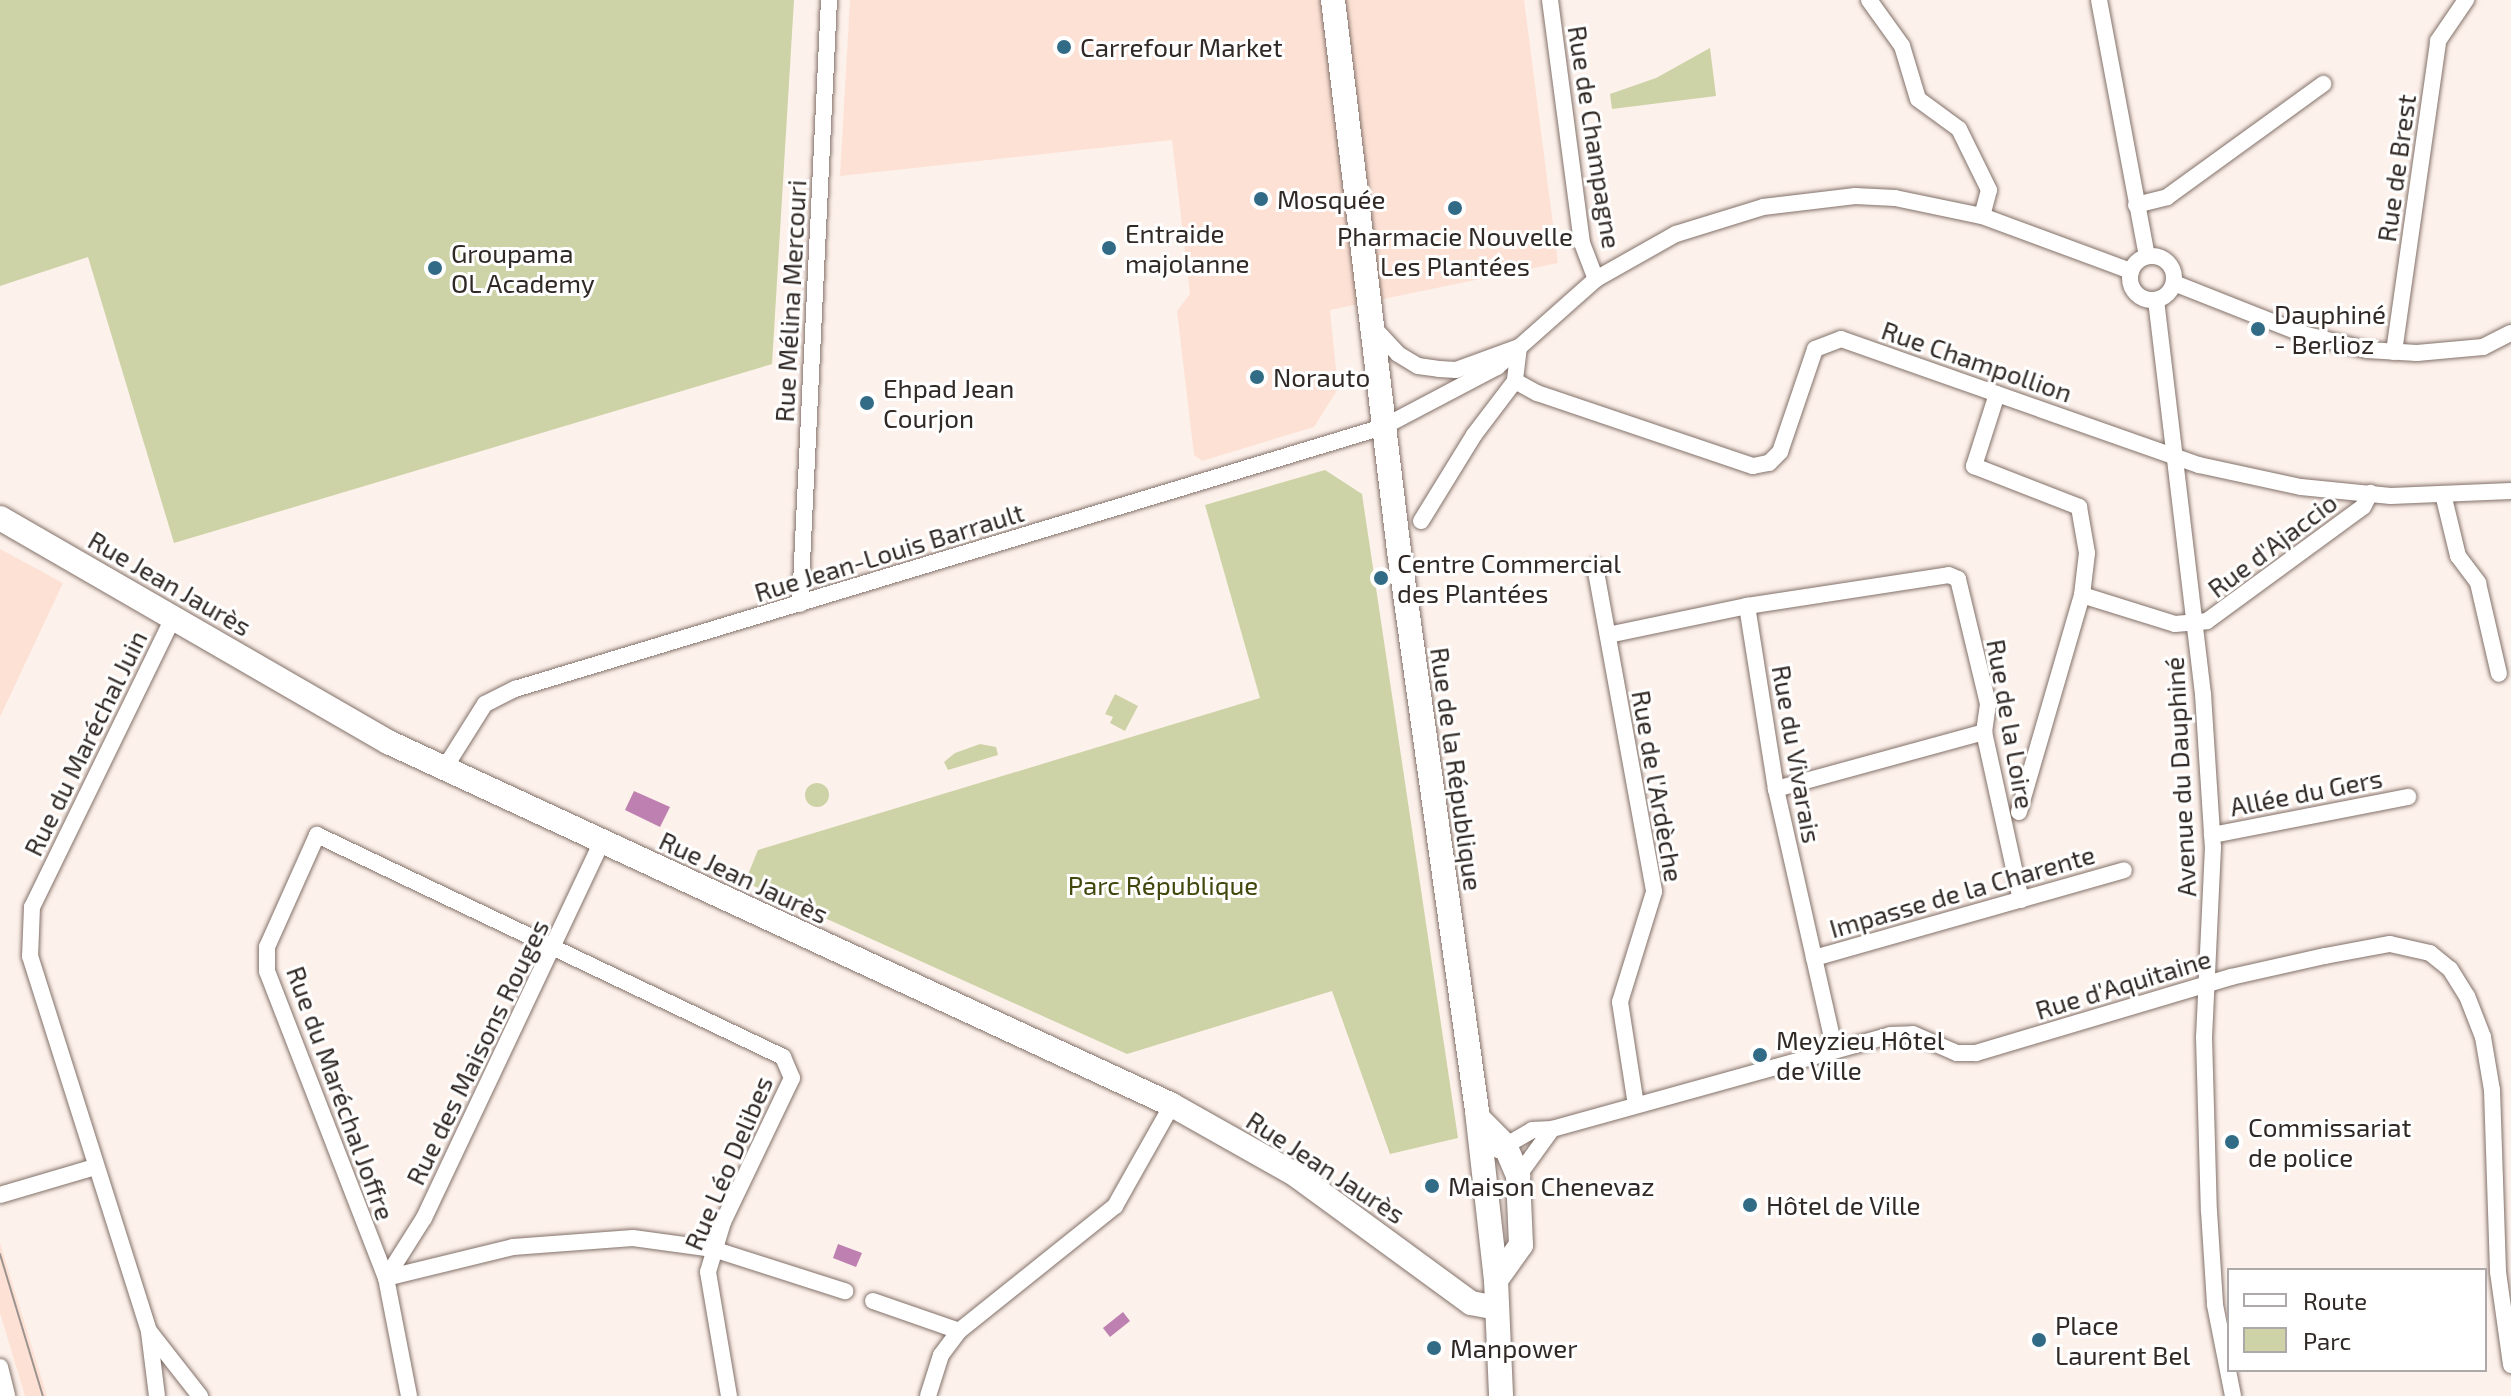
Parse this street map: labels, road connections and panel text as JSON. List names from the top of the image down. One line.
{"streets":{"main road":["Rue Jean Jaurès","Rue de la République"],"street":["Rue de Champagne","Rue de Brest","Rue Mélina Mercouri","Rue Champollion","Rue d'Ajaccio","Rue Jean-Louis Barrault","Rue de la Loire","Rue du Maréchal Juin","Rue du Vivarais","Avenue du Dauphiné","Rue de l'Ardèche","Allée du Gers","Impasse de la Charente","Rue d'Aquitaine","Rue des Maisons Rouges","Rue du Maréchal Joffre","Rue Léo Delibes"]},"crossings":[["Rue de Champagne","Rue Jean-Louis Barrault"],["Rue Mélina Mercouri","Rue Jean-Louis Barrault"],["Rue Champollion","Rue d'Ajaccio"],["Rue Champollion","Avenue du Dauphiné"],["Rue d'Ajaccio","Avenue du Dauphiné"],["Rue Jean-Louis Barrault","Rue Jean Jaurès"],["Rue Jean-Louis Barrault","Rue de la République"],["Rue Jean-Louis Barrault","Avenue du Dauphiné"],["Rue Jean Jaurès","Rue du Maréchal Juin"],["Rue Jean Jaurès","Rue de la République"],["Rue Jean Jaurès","Rue des Maisons Rouges"],["Rue de la Loire","Rue du Vivarais"],["Rue de la Loire","Impasse de la Charente"],["Rue du Vivarais","Impasse de la Charente"],["Rue du Vivarais","Rue d'Aquitaine"],["Rue de la République","Rue d'Aquitaine"],["Avenue du Dauphiné","Allée du Gers"],["Avenue du Dauphiné","Rue d'Aquitaine"],["Rue de l'Ardèche","Rue d'Aquitaine"],["Rue des Maisons Rouges","Rue du Maréchal Joffre"],["Rue des Maisons Rouges","Rue Léo Delibes"],["Rue du Maréchal Joffre","Rue Léo Delibes"]],"parks":["Parc République"],"places":["Carrefour Market","Mosquée","Pharmacie Nouvelle Les Plantées","Entraide majolanne","Groupama OL Academy","Dauphiné - Berlioz","Norauto","Ehpad Jean Courjon","Centre Commercial des Plantées","Meyzieu Hôtel de Ville","Commissariat de police","Maison Chenevaz","Hôtel de Ville","Place Laurent Bel","Manpower"],"legend":["Route","Parc"]}
